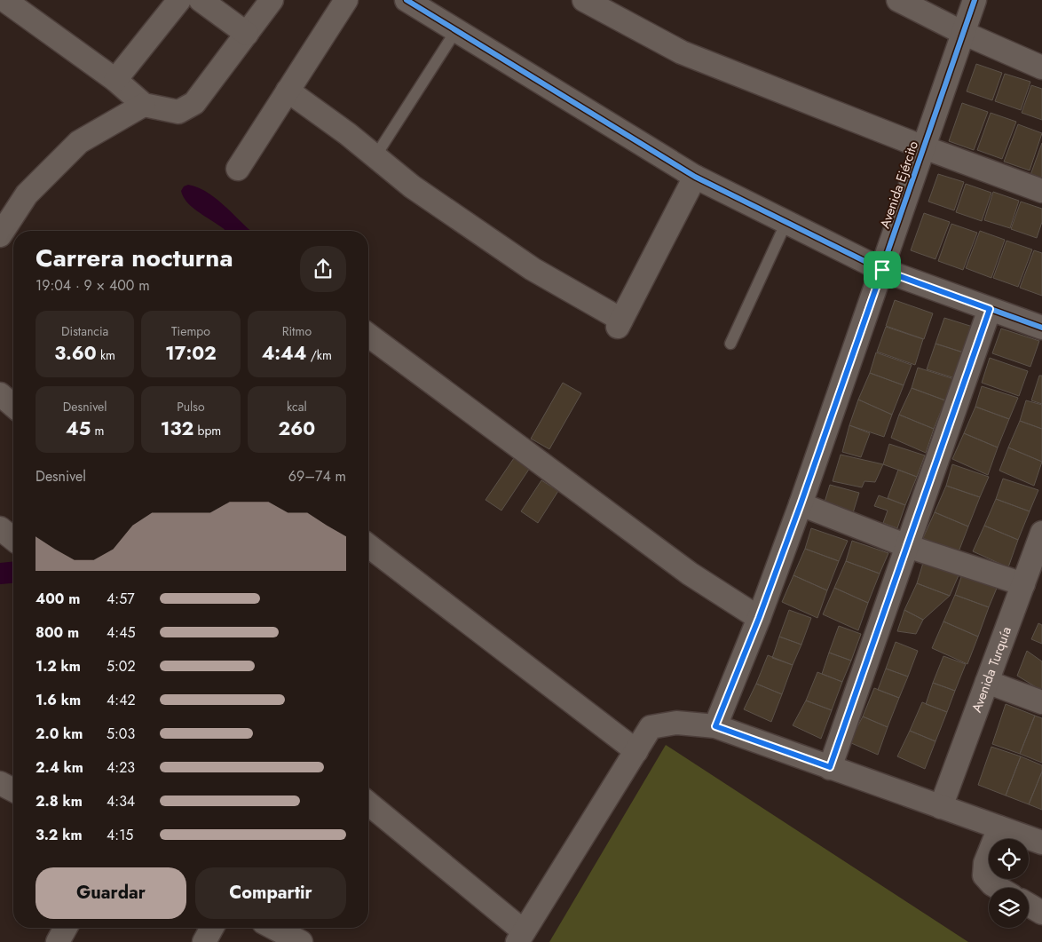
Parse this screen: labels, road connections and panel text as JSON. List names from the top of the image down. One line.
{"streets":{"street":["Avenida Ejército","Avenida Turquía"]},"page":{"heading":["Carrera nocturna","19:04 · 9 × 400 m"],"stats":[["Distancia","3.60 km"],["Tiempo","17:02"],["Ritmo","4:44 /km"],["Desnivel","45 m"],["Pulso","132 bpm"],["kcal","260"]],"chart":["Desnivel","69–74 m"],"list":[{"name":"400 m","note":"4:57"},{"name":"800 m","note":"4:45"},{"name":"1.2 km","note":"5:02"},{"name":"1.6 km","note":"4:42"},{"name":"2.0 km","note":"5:03"},{"name":"2.4 km","note":"4:23"},{"name":"2.8 km","note":"4:34"},{"name":"3.2 km","note":"4:15"}],"buttons":["Guardar","Compartir"]}}
